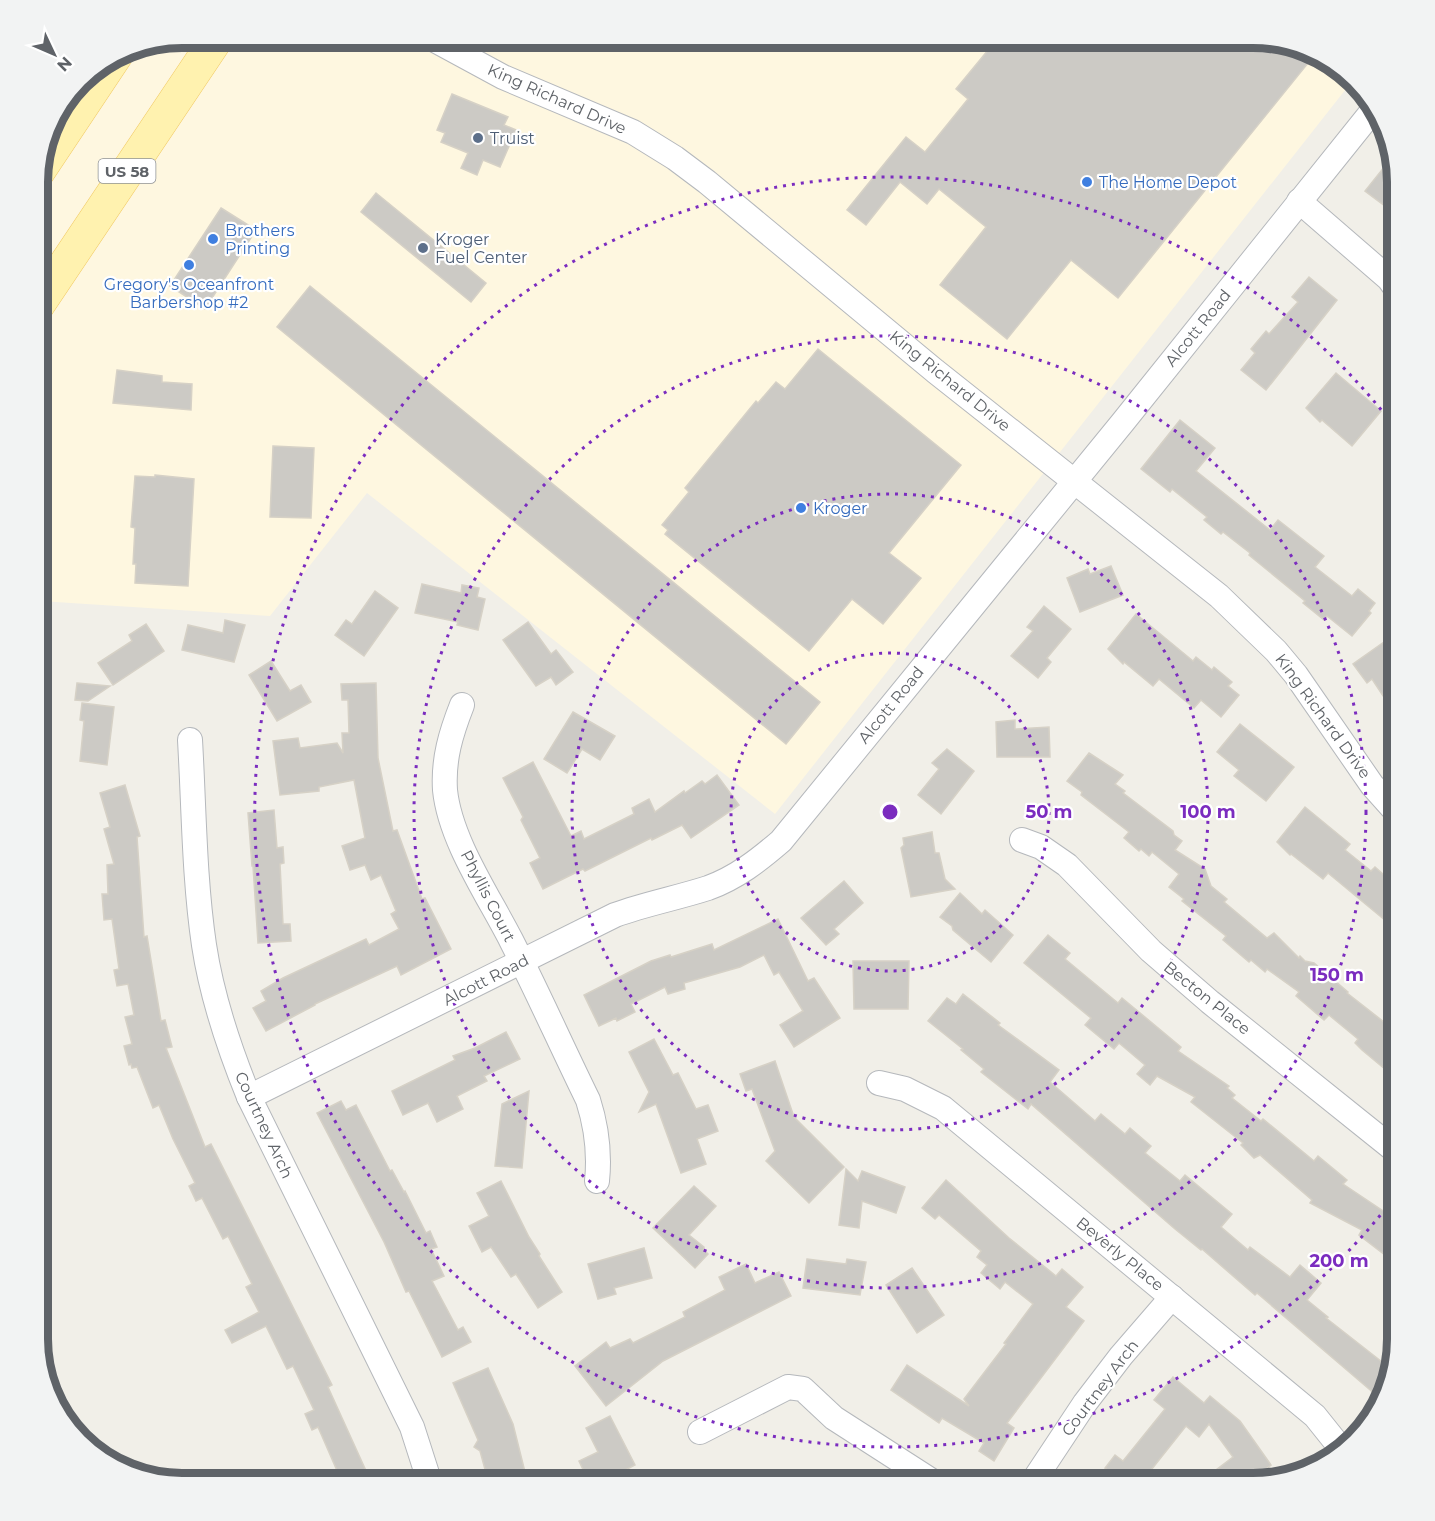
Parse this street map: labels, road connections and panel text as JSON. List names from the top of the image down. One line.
{"streets":{"main road":["US 58"],"street":["King Richard Drive","Alcott Road","Phyllis Court","Becton Place","Courtney Arch","Beverly Place"]},"crossings":[["King Richard Drive","Alcott Road"],["Alcott Road","Phyllis Court"],["Alcott Road","Courtney Arch"],["Courtney Arch","Beverly Place"]],"places":["Truist","The Home Depot","Brothers Printing","Kroger Fuel Center","Gregory's Oceanfront Barbershop #2","Kroger"],"north":"bottom right","rings":["50 m","100 m","150 m","200 m"]}
